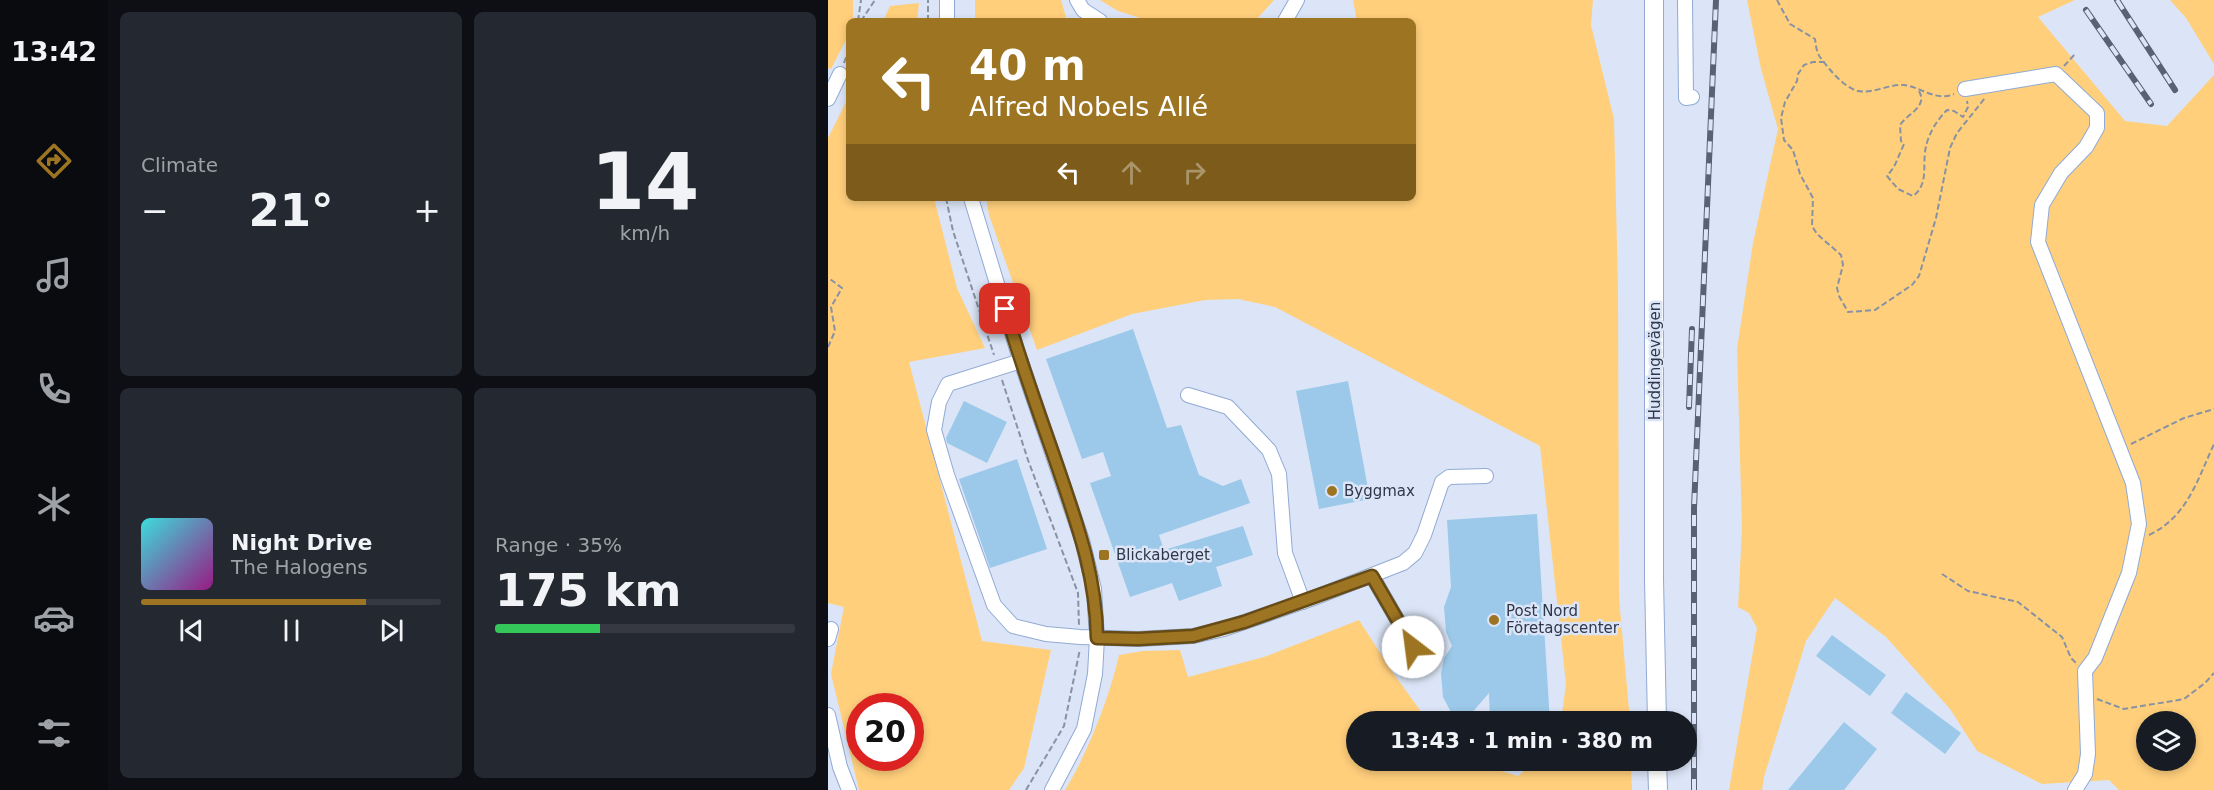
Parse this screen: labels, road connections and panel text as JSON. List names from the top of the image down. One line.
{"streets":{"main road":["Huddingevägen"]},"places":{"other":["Byggmax","Post Nord Företagscenter"],"transit":["Blickaberget"]},"page":{"tabs":"13:42","tile":["Climate",["14","km/h"],["Range · 35%","175 km"]],"turn":["40 m","Alfred Nobels Allé"],"heat":["−","21°","+"],"song":["Night Drive","The Halogens"],"limit":"20","trip":"13:43 · 1 min · 380 m"}}
